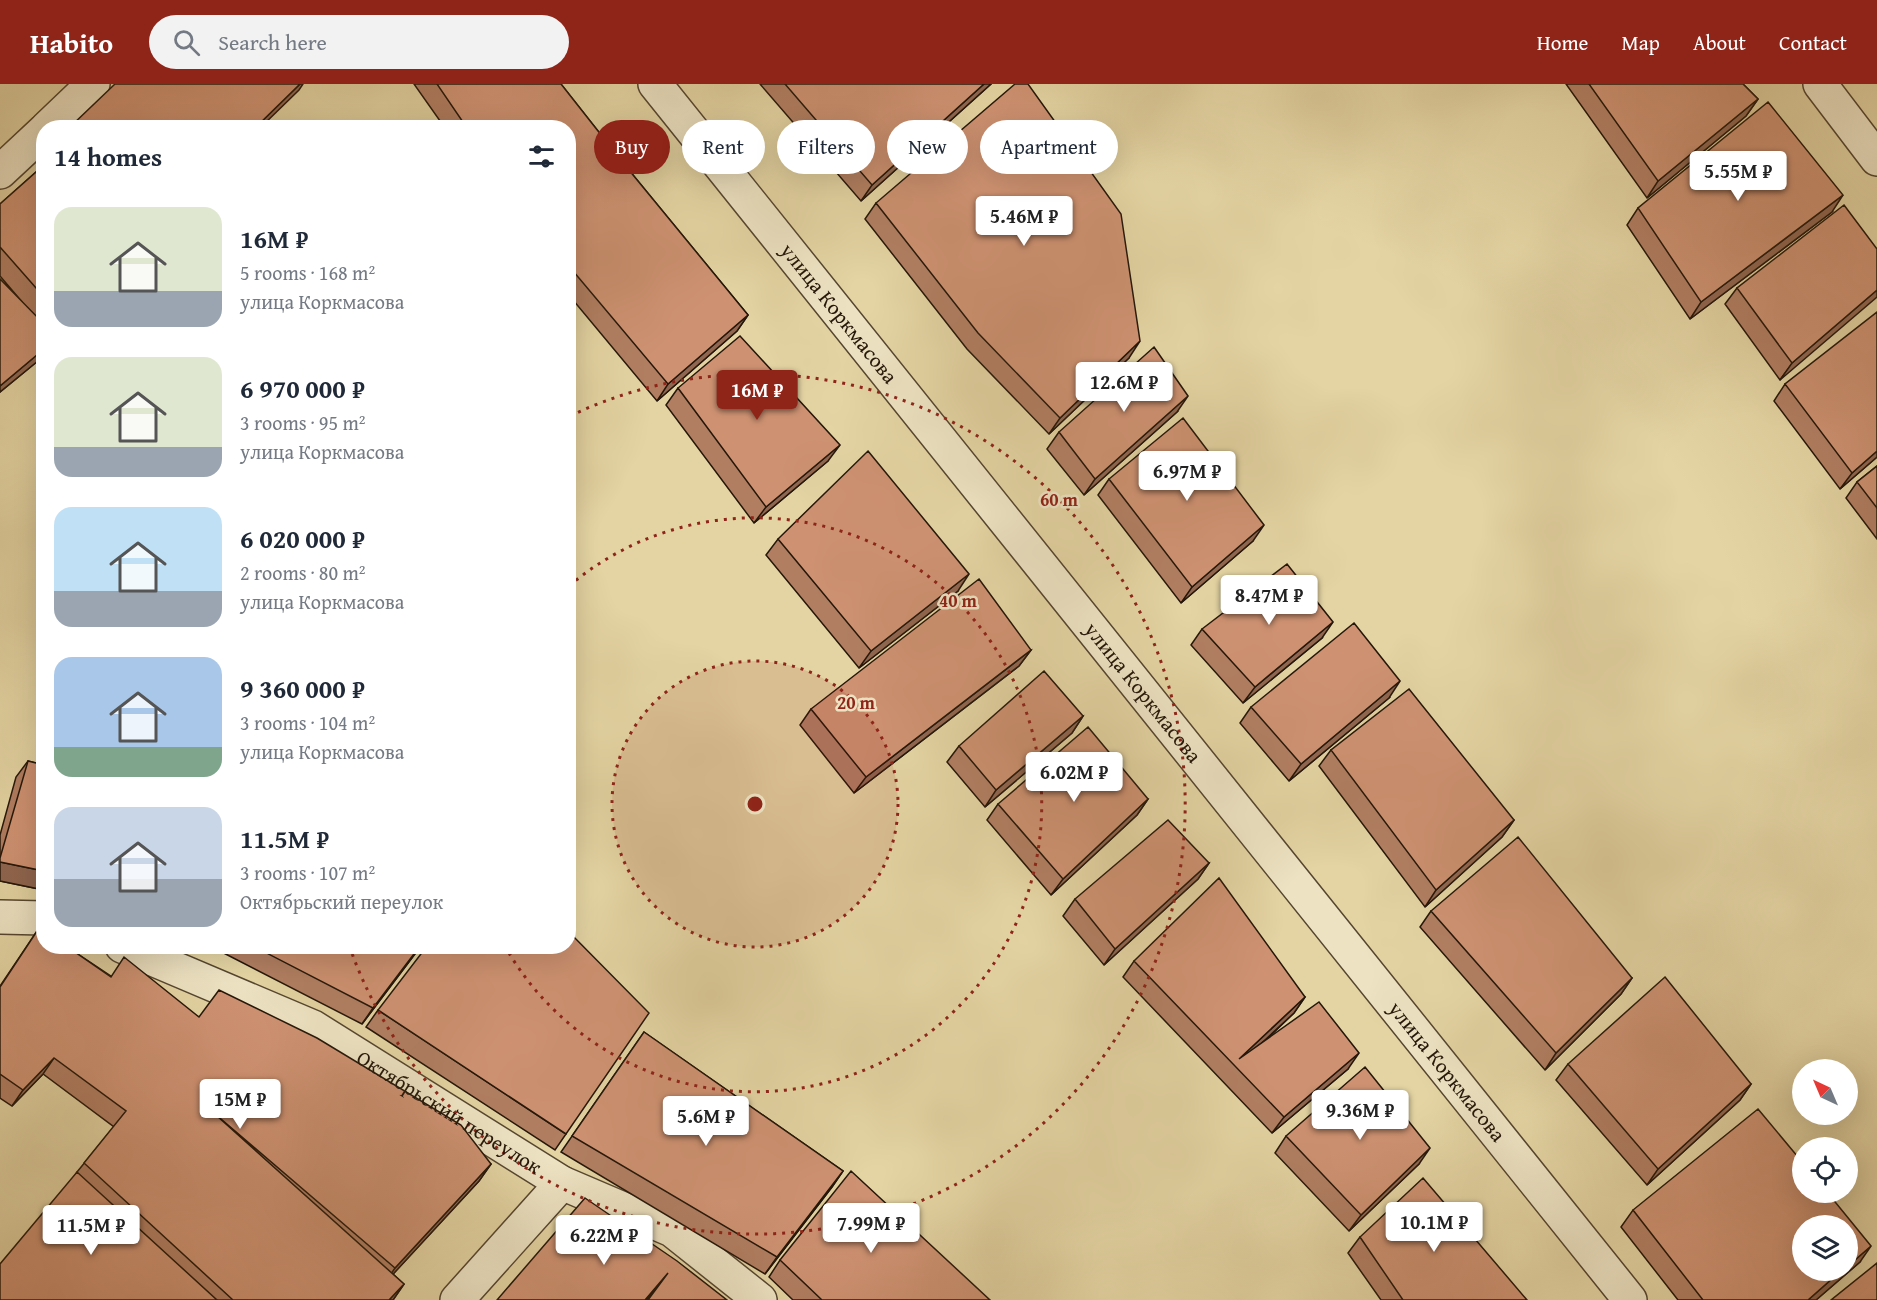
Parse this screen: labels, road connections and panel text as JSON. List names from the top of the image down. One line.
{"streets":{"street":["улица Коркмасова","Октябрьский переулок"]},"north":"top left","page":{"header":"Habito","search":"Search here","nav":["Home","Map","About","Contact"],"chip":["Buy","Rent","Filters","New","Apartment"],"heading":"14 homes","price":["5.55M ₽","5.46M ₽","12.6M ₽","16M ₽","6.97M ₽","8.47M ₽","6.02M ₽","15M ₽","9.36M ₽","5.6M ₽","10.1M ₽","7.99M ₽","11.5M ₽","6.22M ₽"],"list":[{"name":"16M ₽","note":"5 rooms · 168 m² · улица Коркмасова"},{"name":"6 970 000 ₽","note":"3 rooms · 95 m² · улица Коркмасова"},{"name":"6 020 000 ₽","note":"2 rooms · 80 m² · улица Коркмасова"},{"name":"9 360 000 ₽","note":"3 rooms · 104 m² · улица Коркмасова"},{"name":"11.5M ₽","note":"3 rooms · 107 m² · Октябрьский переулок"}]},"rings":["60 m","40 m","20 m"]}
